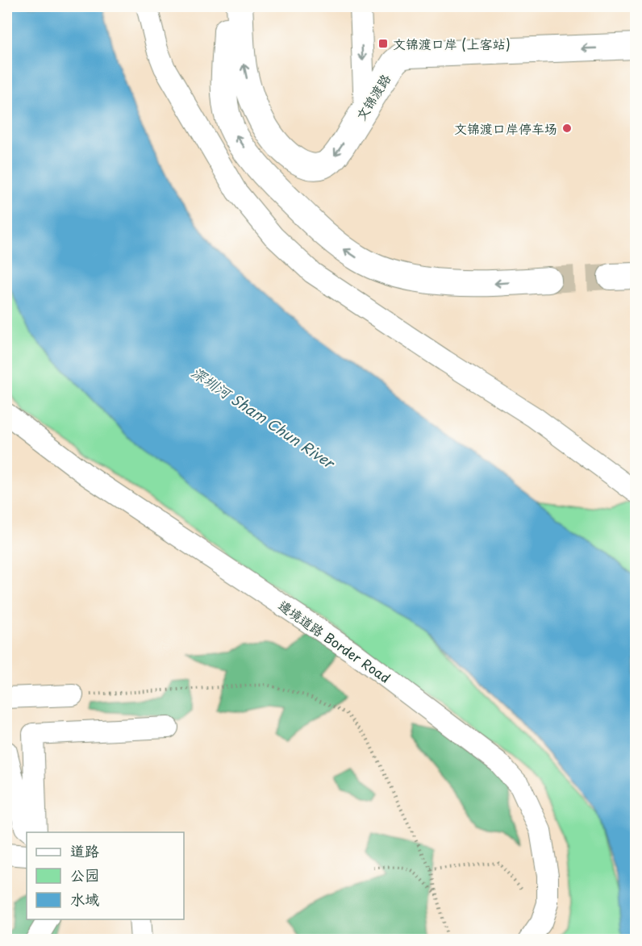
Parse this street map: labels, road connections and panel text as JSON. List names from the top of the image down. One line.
{"streets":{"main road":["文锦渡路"],"lane":["邊境道路 Border Road"]},"water":["深圳河 Sham Chun River"],"places":{"transit":["文锦渡口岸 (上客站)"],"other":["文锦渡口岸停车场"]},"legend":["道路","公园","水域"]}
